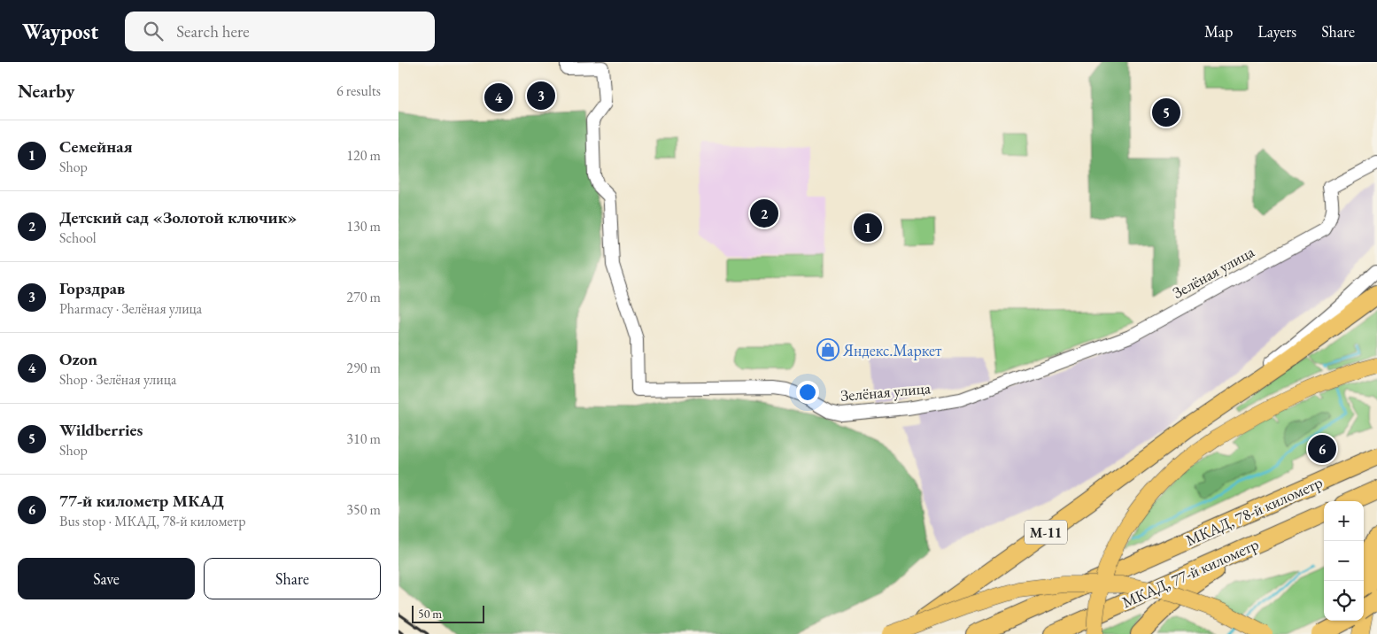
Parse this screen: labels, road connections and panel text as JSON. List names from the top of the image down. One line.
{"streets":{"highway":["МКАД, 78-й километр","М-11","МКАД, 77-й километр"],"street":["Зелёная улица"]},"crossings":[["МКАД, 78-й километр","МКАД, 77-й километр"]],"places":{"shop":["Яндекс.Маркет"]},"scale_bar":"50 m","page":{"header":"Waypost","search":"Search here","nav":["Map","Layers","Share"],"heading":["Nearby","6 results"],"pins":["3","4","5","2","1","6"],"list":[{"mark":"1","name":"Семейная","note":"Shop","value":"120 m"},{"mark":"2","name":"Детский сад «Золотой ключик»","note":"School","value":"130 m"},{"mark":"3","name":"Горздрав","note":"Pharmacy · Зелёная улица","value":"270 m"},{"mark":"4","name":"Ozon","note":"Shop · Зелёная улица","value":"290 m"},{"mark":"5","name":"Wildberries","note":"Shop","value":"310 m"},{"mark":"6","name":"77-й километр МКАД","note":"Bus stop · МКАД, 78-й километр","value":"350 m"}],"map_buttons":["+","−"],"buttons":["Save","Share"],"scale":"50 m"}}
